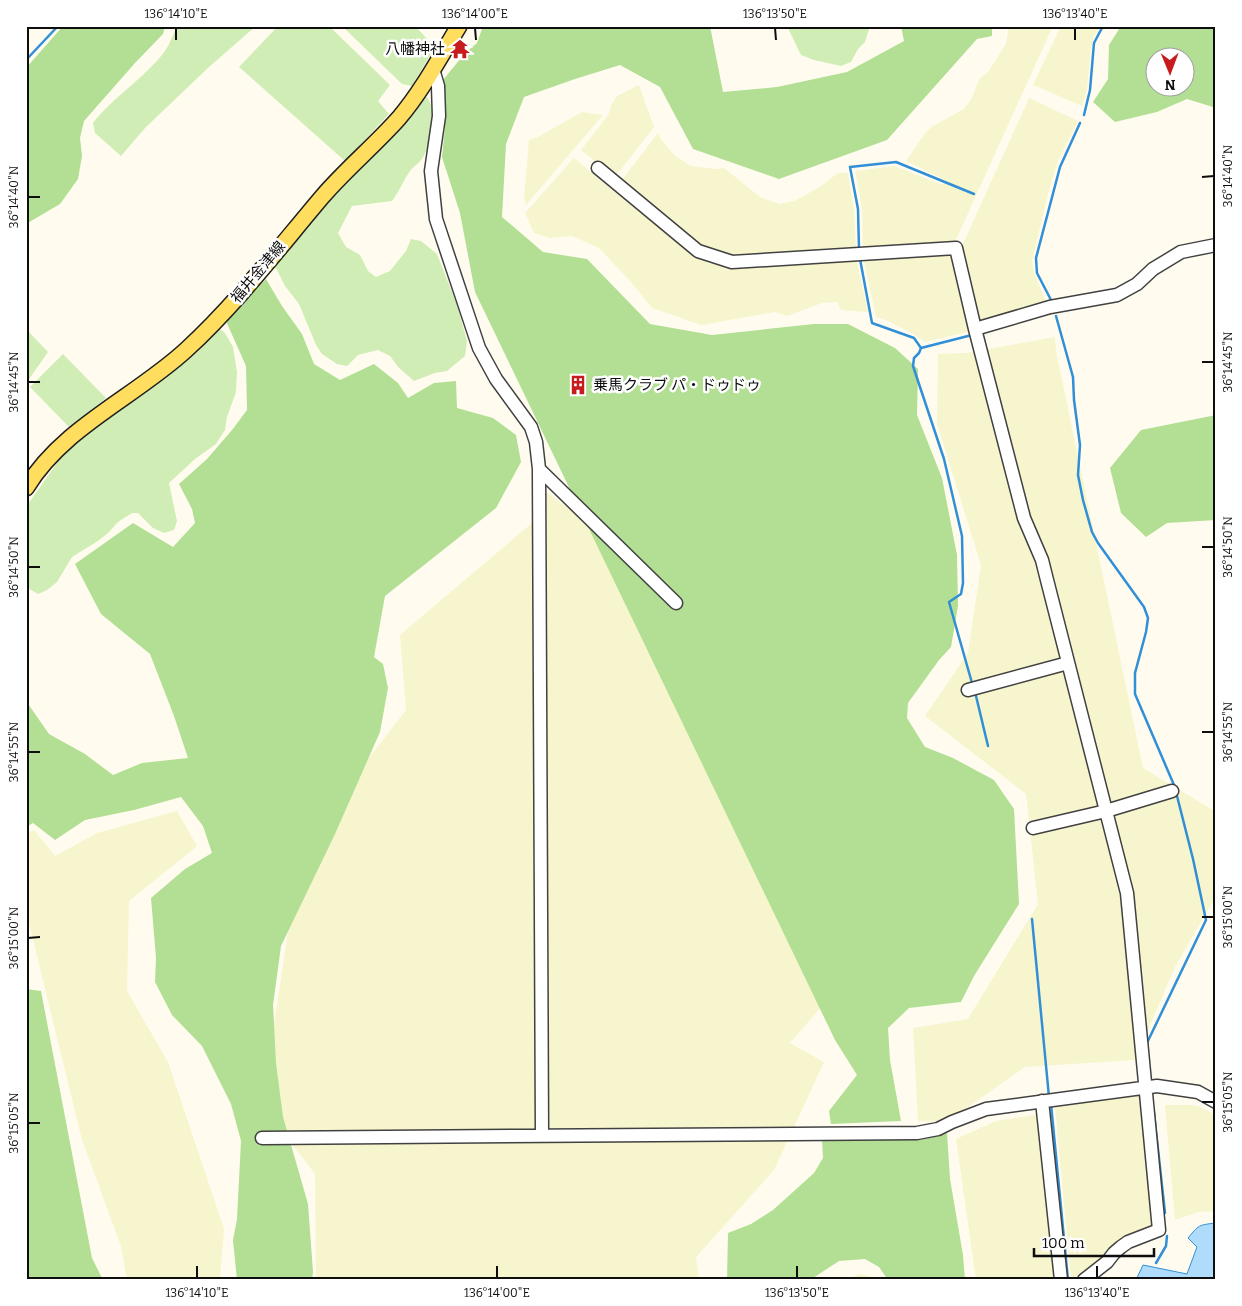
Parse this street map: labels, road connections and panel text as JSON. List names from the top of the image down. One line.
{"streets":{"main road":["福井金津線"]},"places":{"temple":["八幡神社"],"building":["乗馬クラブ パ・ドゥドゥ"]},"scale_bar":"100 m","north":"bottom","coordinates":["136°14'10\"E","136°14'00\"E","136°13'50\"E","136°13'40\"E","36°14'40\"N","36°14'45\"N","36°14'50\"N","36°14'55\"N","36°15'00\"N","36°15'05\"N"]}
